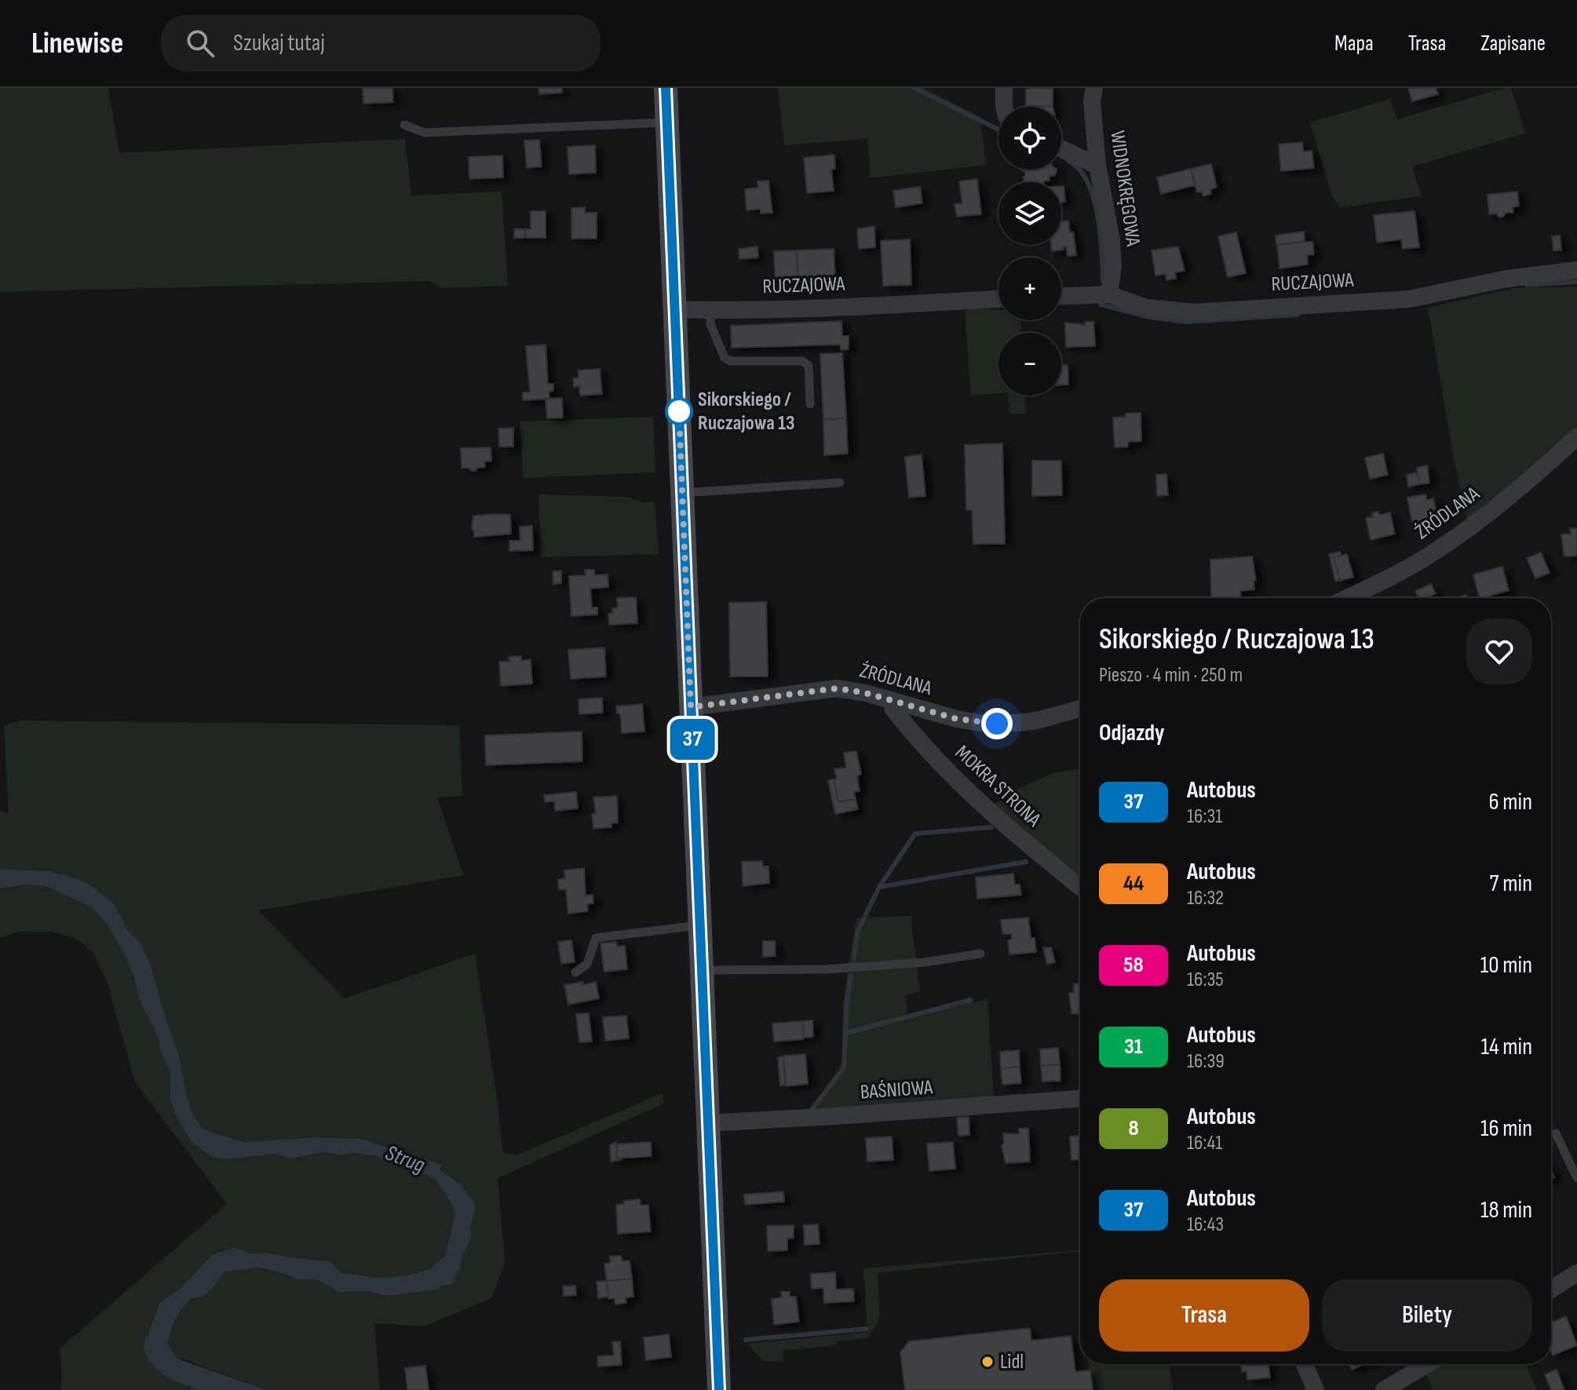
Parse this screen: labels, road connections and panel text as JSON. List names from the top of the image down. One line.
{"streets":{"street":["WIDNOKRĘGOWA","RUCZAJOWA","ŹRÓDLANA","MOKRA STRONA","BAŚNIOWA"]},"crossings":[["WIDNOKRĘGOWA","RUCZAJOWA"],["ŹRÓDLANA","MOKRA STRONA"]],"water":["Strug"],"places":["Sikorskiego / Ruczajowa 13","Lidl"],"lines":["bus line 37"],"page":{"header":"Linewise","search":"Szukaj tutaj","nav":["Mapa","Trasa","Zapisane"],"on_map":"37","map_buttons":["+","−"],"heading":[["Sikorskiego / Ruczajowa 13","Pieszo · 4 min · 250 m"],"Odjazdy"],"list":[{"mark":"37","name":"Autobus","note":"16:31","value":"6 min"},{"mark":"44","name":"Autobus","note":"16:32","value":"7 min"},{"mark":"58","name":"Autobus","note":"16:35","value":"10 min"},{"mark":"31","name":"Autobus","note":"16:39","value":"14 min"},{"mark":"8","name":"Autobus","note":"16:41","value":"16 min"},{"mark":"37","name":"Autobus","note":"16:43","value":"18 min"}],"buttons":["Trasa","Bilety"]}}
